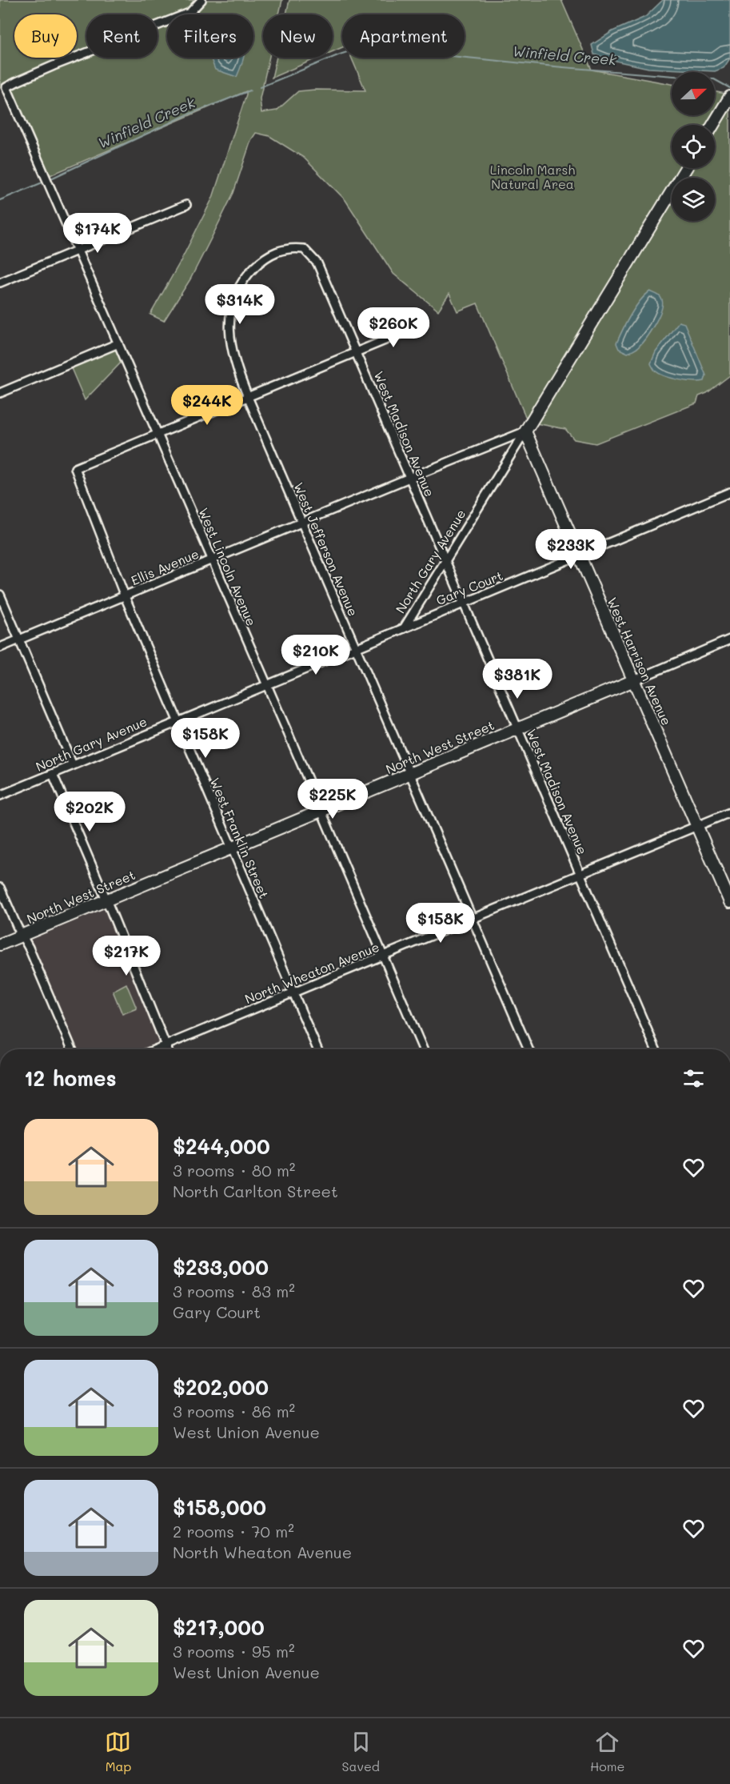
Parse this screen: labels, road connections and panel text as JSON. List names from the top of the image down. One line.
{"streets":{"street":["West Madison Avenue","West Jefferson Avenue","North Gary Avenue","Ellis Avenue","West Lincoln Avenue","Gary Court","West Harrison Avenue","North West Street","West Franklin Street","North Wheaton Avenue"]},"crossings":[["West Madison Avenue","West Jefferson Avenue"],["West Madison Avenue","North Gary Avenue"],["West Madison Avenue","Ellis Avenue"],["West Madison Avenue","Gary Court"],["West Madison Avenue","North West Street"],["West Madison Avenue","North Wheaton Avenue"],["West Jefferson Avenue","North Gary Avenue"],["West Jefferson Avenue","Ellis Avenue"],["West Jefferson Avenue","North West Street"],["West Jefferson Avenue","North Wheaton Avenue"],["North Gary Avenue","Ellis Avenue"],["North Gary Avenue","West Lincoln Avenue"],["North Gary Avenue","Gary Court"],["North Gary Avenue","West Harrison Avenue"],["North Gary Avenue","West Franklin Street"],["Ellis Avenue","West Lincoln Avenue"],["Ellis Avenue","West Harrison Avenue"],["Ellis Avenue","West Franklin Street"],["West Lincoln Avenue","North West Street"],["West Lincoln Avenue","West Franklin Street"],["West Lincoln Avenue","North Wheaton Avenue"],["Gary Court","West Harrison Avenue"],["West Harrison Avenue","North West Street"],["West Harrison Avenue","North Wheaton Avenue"],["North West Street","West Franklin Street"],["West Franklin Street","North Wheaton Avenue"]],"water":["Winfield Creek"],"parks":["Lincoln Marsh Natural Area"],"north":"right","page":{"chip":["Buy","Rent","Filters","New","Apartment"],"price":["$174K","$314K","$260K","$244K","$233K","$210K","$381K","$158K","$225K","$202K","$158K","$217K"],"heading":"12 homes","list":[{"name":"$244,000","note":"3 rooms · 80 m² · North Carlton Street"},{"name":"$233,000","note":"3 rooms · 83 m² · Gary Court"},{"name":"$202,000","note":"3 rooms · 86 m² · West Union Avenue"},{"name":"$158,000","note":"2 rooms · 70 m² · North Wheaton Avenue"},{"name":"$217,000","note":"3 rooms · 95 m² · West Union Avenue"}],"tabs":["Map","Saved","Home"]}}
